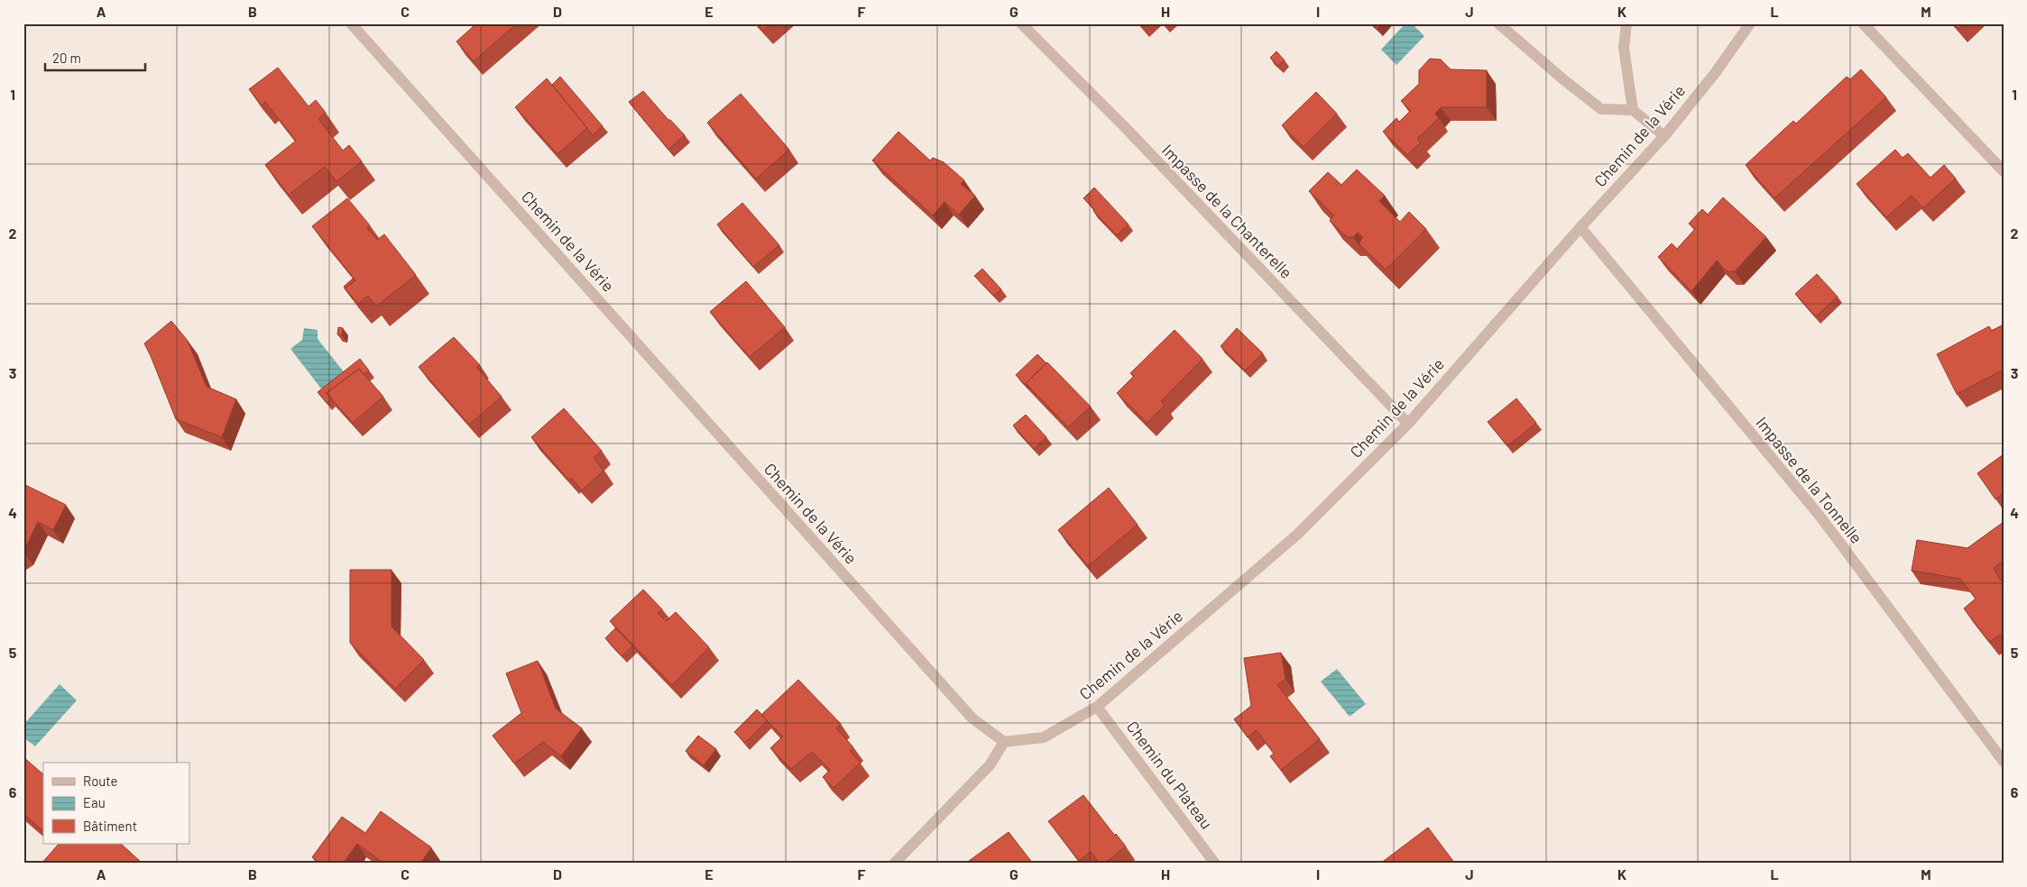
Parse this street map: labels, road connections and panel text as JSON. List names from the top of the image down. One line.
{"streets":{"street":["Chemin de la Vérie","Impasse de la Chanterelle","Impasse de la Tonnelle","Chemin du Plateau"]},"crossings":[["Chemin de la Vérie","Impasse de la Chanterelle"],["Chemin de la Vérie","Impasse de la Tonnelle"],["Chemin de la Vérie","Chemin du Plateau"]],"legend":["Route","Eau","Bâtiment"],"scale_bar":"20 m","grid":{"columns":["A","B","C","D","E","F","G","H","I","J","K","L","M"],"rows":["1","2","3","4","5","6"]}}
